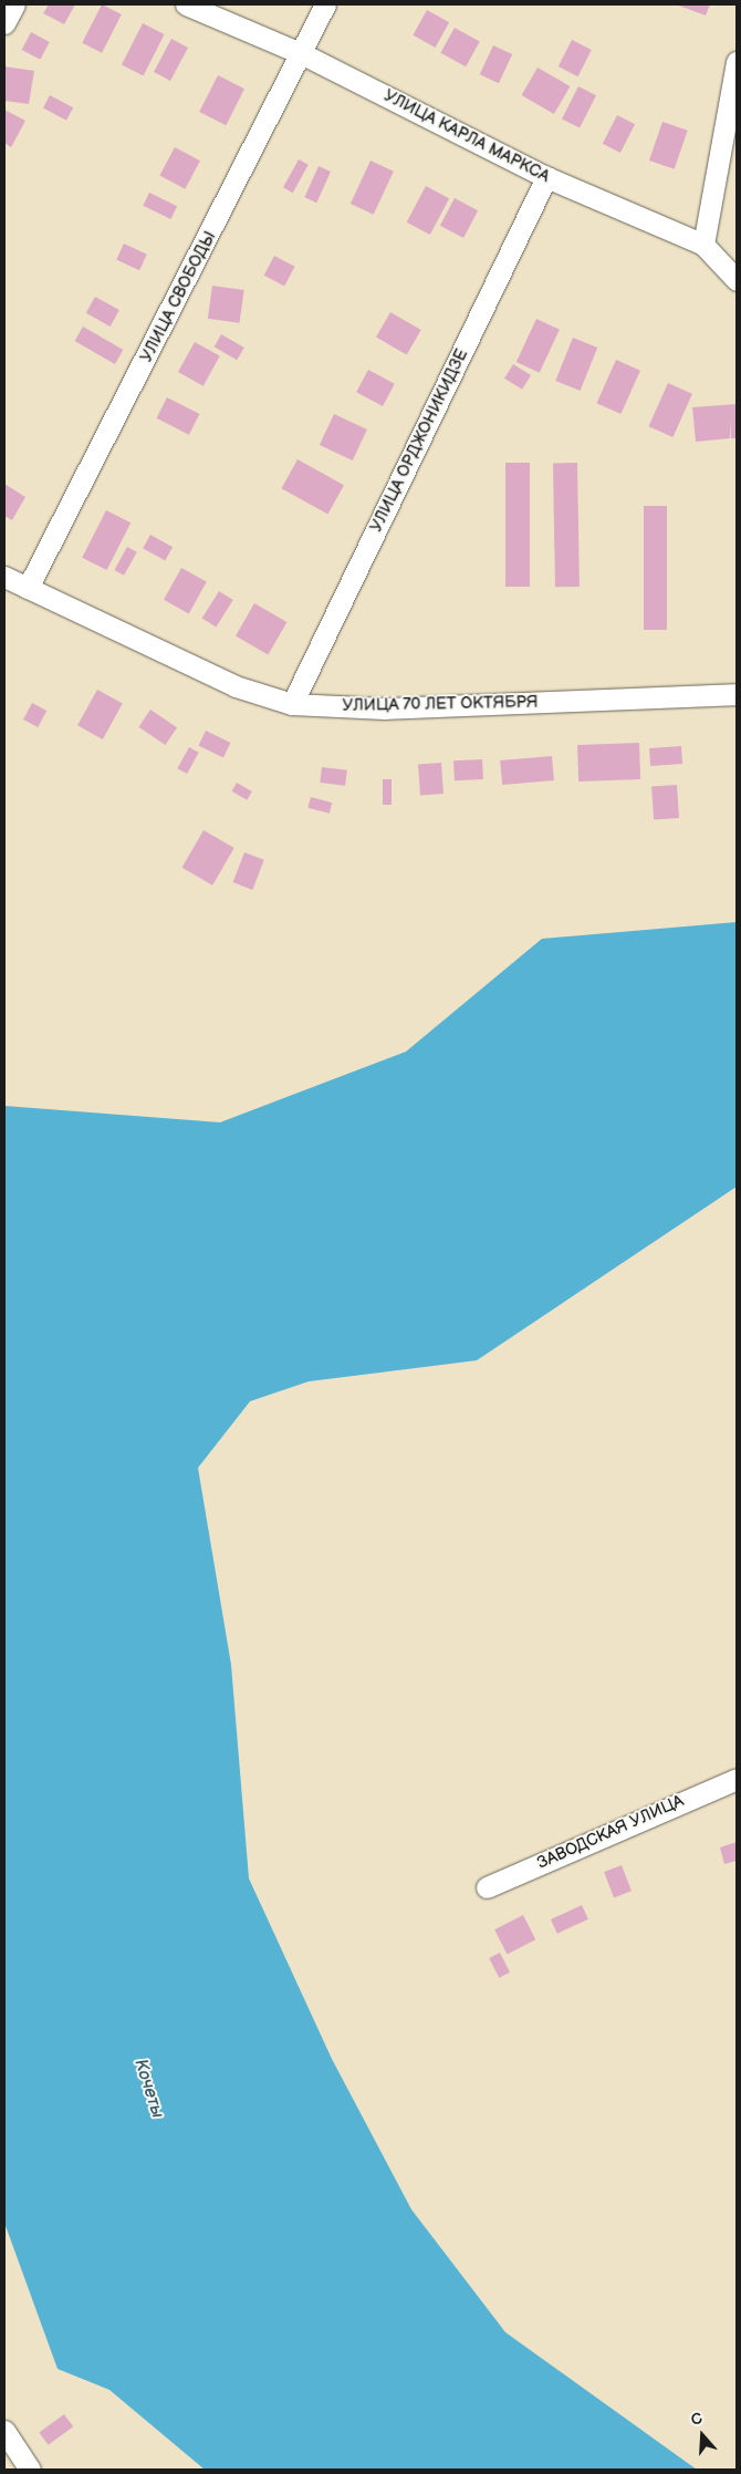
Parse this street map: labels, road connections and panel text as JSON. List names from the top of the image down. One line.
{"streets":{"street":["УЛИЦА КАРЛА МАРКСА","УЛИЦА СВОБОДЫ","УЛИЦА ОРДЖОНИКИДЗЕ","УЛИЦА 70 ЛЕТ ОКТЯБРЯ","ЗАВОДСКАЯ УЛИЦА"]},"crossings":[["УЛИЦА КАРЛА МАРКСА","УЛИЦА СВОБОДЫ"],["УЛИЦА КАРЛА МАРКСА","УЛИЦА ОРДЖОНИКИДЗЕ"],["УЛИЦА СВОБОДЫ","УЛИЦА 70 ЛЕТ ОКТЯБРЯ"],["УЛИЦА ОРДЖОНИКИДЗЕ","УЛИЦА 70 ЛЕТ ОКТЯБРЯ"]],"water":["Кочеты"],"north":"top"}
